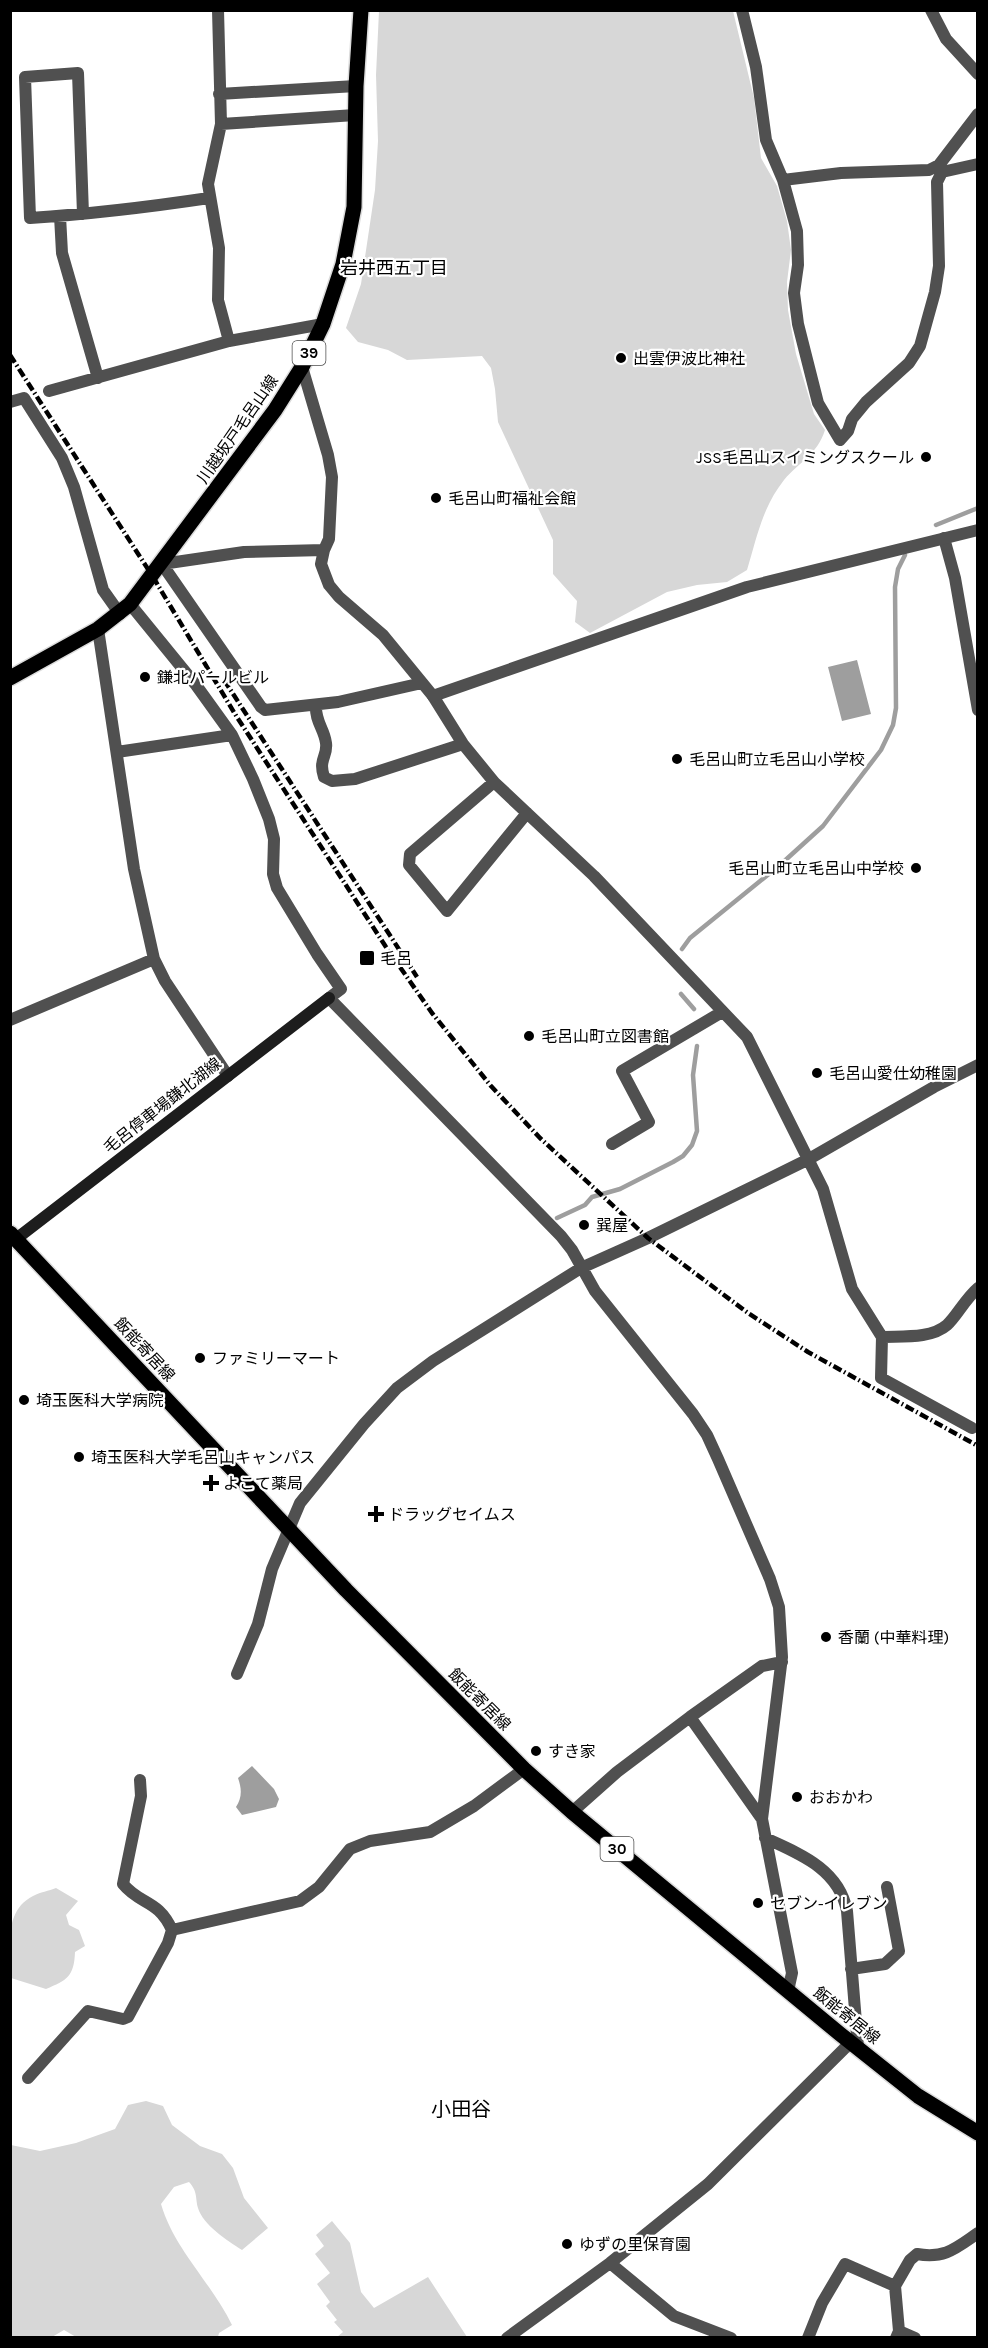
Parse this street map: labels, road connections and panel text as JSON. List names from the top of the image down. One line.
{"streets":{"main road":["39","川越坂戸毛呂山線","毛呂停車場鎌北湖線","飯能寄居線","30"]},"crossings":[["毛呂停車場鎌北湖線","飯能寄居線"]],"districts":["岩井西五丁目","小田谷"],"places":{"other":["出雲伊波比神社","JSS毛呂山スイミングスクール","毛呂山町福祉会館","鎌北パールビル","毛呂山町立毛呂山小学校","毛呂山町立毛呂山中学校","毛呂山町立図書館","毛呂山愛仕幼稚園","巽屋","ファミリーマート","埼玉医科大学病院","埼玉医科大学毛呂山キャンパス","香蘭 (中華料理)","すき家","おおかわ","セブン-イレブン","ゆずの里保育園"],"transit":["毛呂"],"health":["よこて薬局","ドラッグセイムス"]}}
